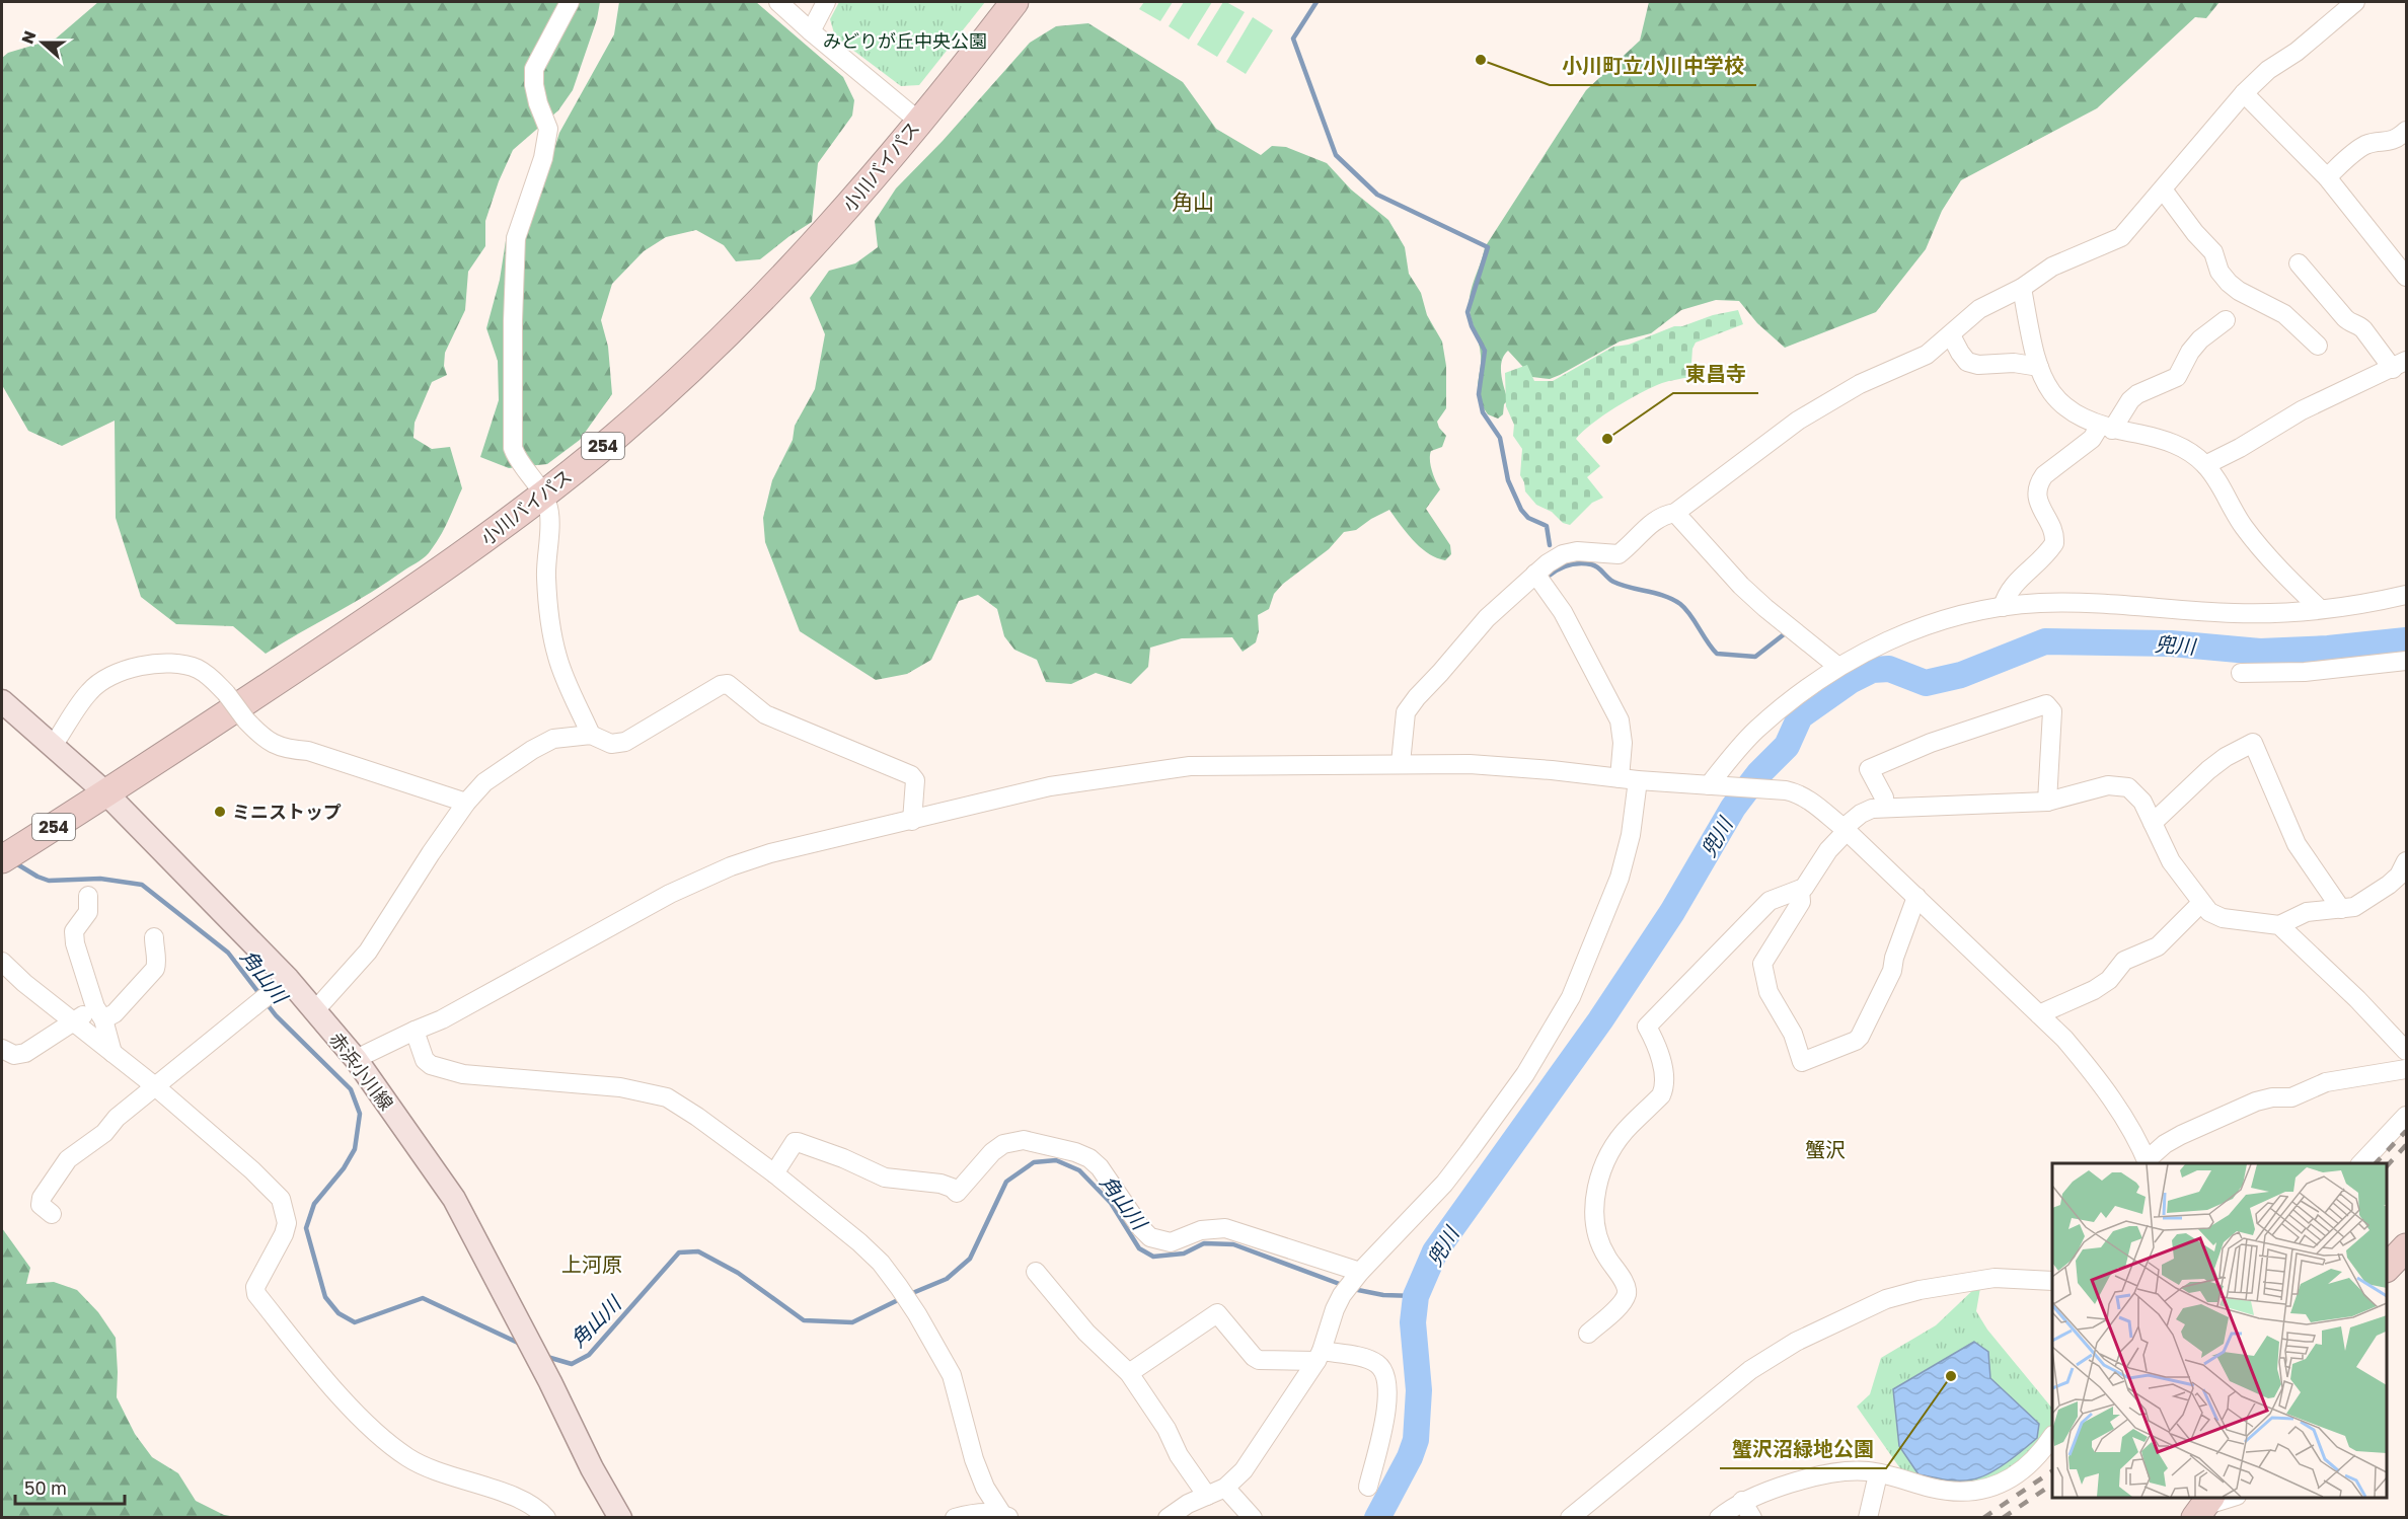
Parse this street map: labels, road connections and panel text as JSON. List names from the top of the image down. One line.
{"streets":{"highway":["小川バイパス","254"],"main road":["赤浜小川線"]},"crossings":[["小川バイパス","赤浜小川線"]],"districts":["角山","蟹沢","上河原"],"water":["兜川","角山川"],"parks":["みどりが丘中央公園"],"places":["小川町立小川中学校","東昌寺","ミニストップ","蟹沢沼緑地公園"],"scale_bar":"50 m","north":"left"}
